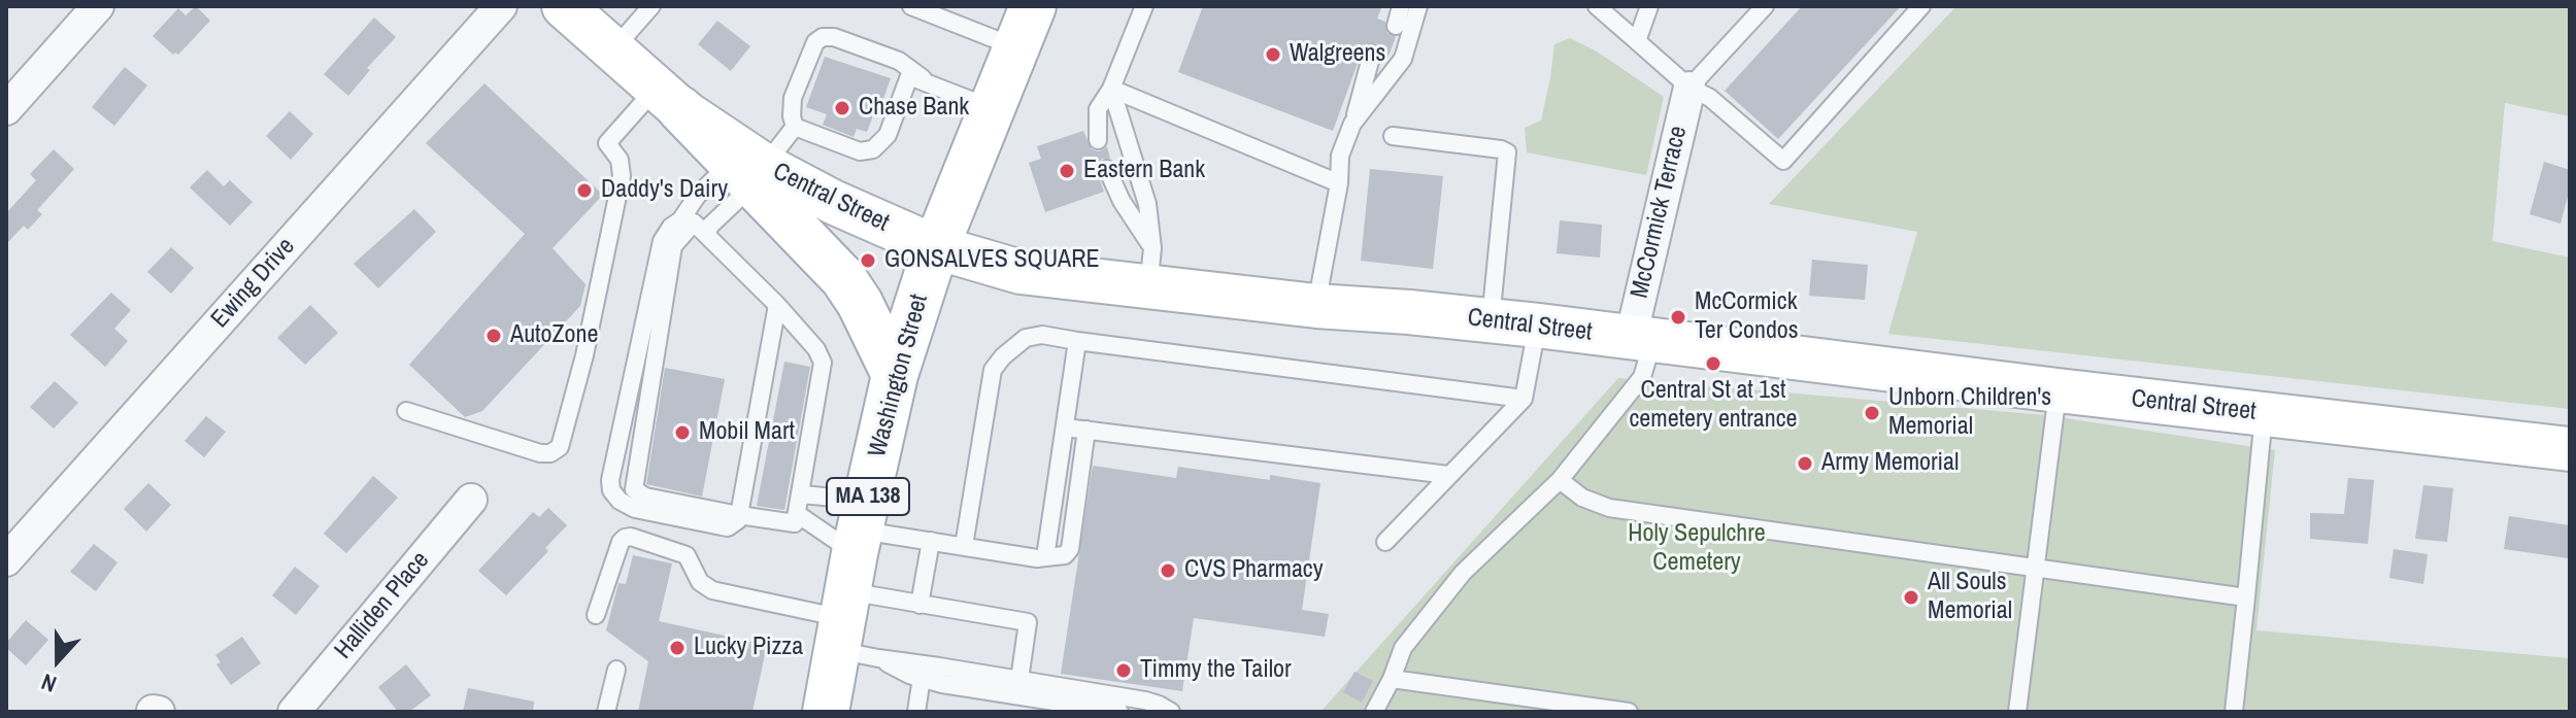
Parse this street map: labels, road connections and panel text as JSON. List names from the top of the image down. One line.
{"streets":{"main road":["Central Street","Washington Street","MA 138"],"street":["McCormick Terrace","Ewing Drive","Halliden Place"]},"crossings":[["Central Street","McCormick Terrace"],["Central Street","Washington Street"]],"parks":["Holy Sepulchre Cemetery"],"places":["Walgreens","Chase Bank","Eastern Bank","Daddy's Dairy","GONSALVES SQUARE","McCormick Ter Condos","AutoZone","Central St at 1st cemetery entrance","Unborn Children's Memorial","Mobil Mart","Army Memorial","CVS Pharmacy","All Souls Memorial","Lucky Pizza","Timmy the Tailor"],"north":"bottom"}
